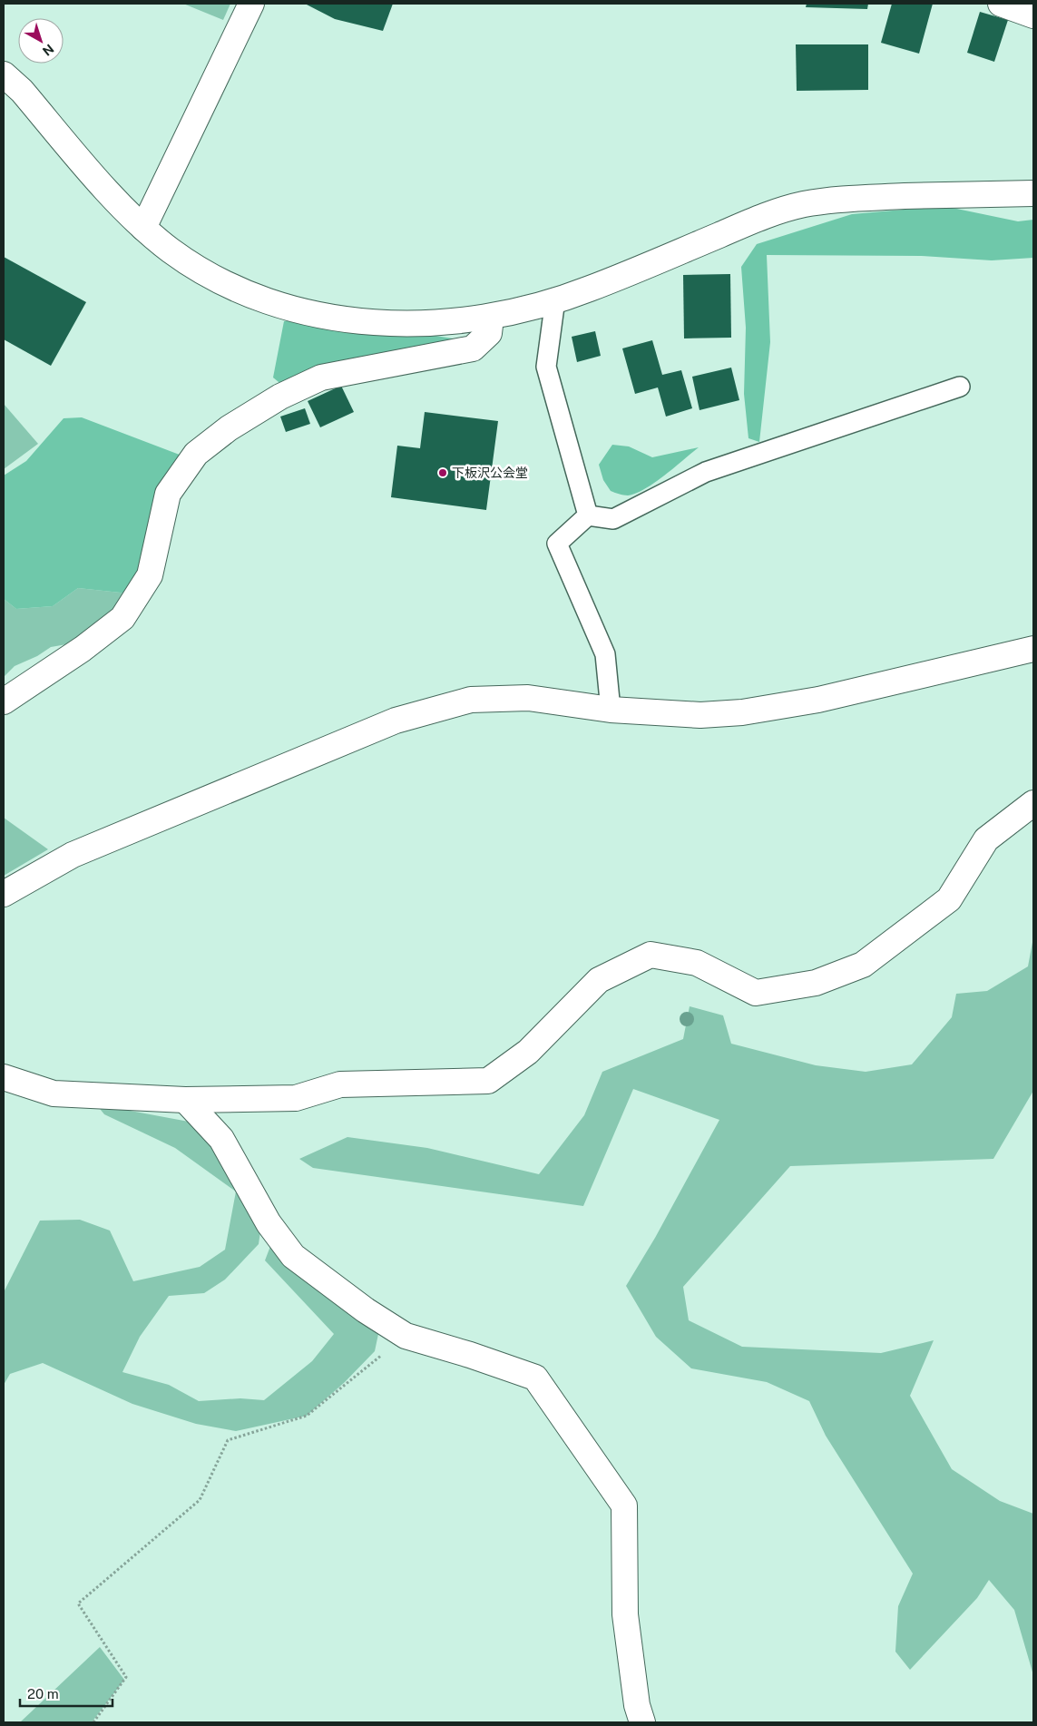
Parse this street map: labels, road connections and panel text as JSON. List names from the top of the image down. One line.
{"places":["下板沢公会堂"],"scale_bar":"20 m","north":"bottom right"}
